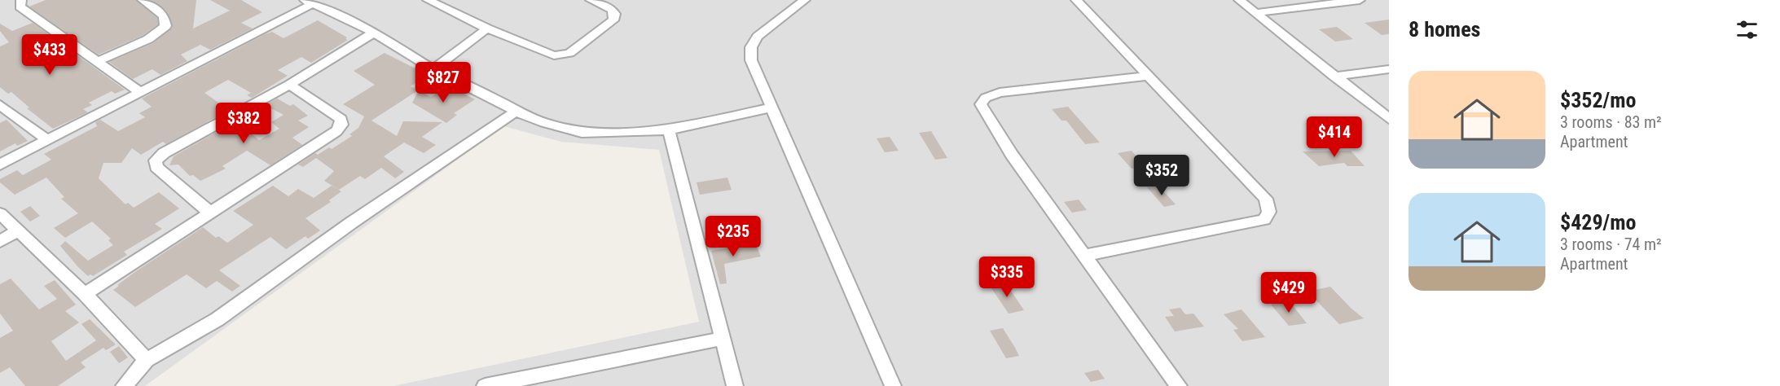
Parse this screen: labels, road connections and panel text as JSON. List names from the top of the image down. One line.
{"page":{"heading":"8 homes","price":["$433","$827","$382","$414","$352","$235","$335","$429"],"list":[{"name":"$352/mo","note":"3 rooms · 83 m² · Apartment"},{"name":"$429/mo","note":"3 rooms · 74 m² · Apartment"}]}}
